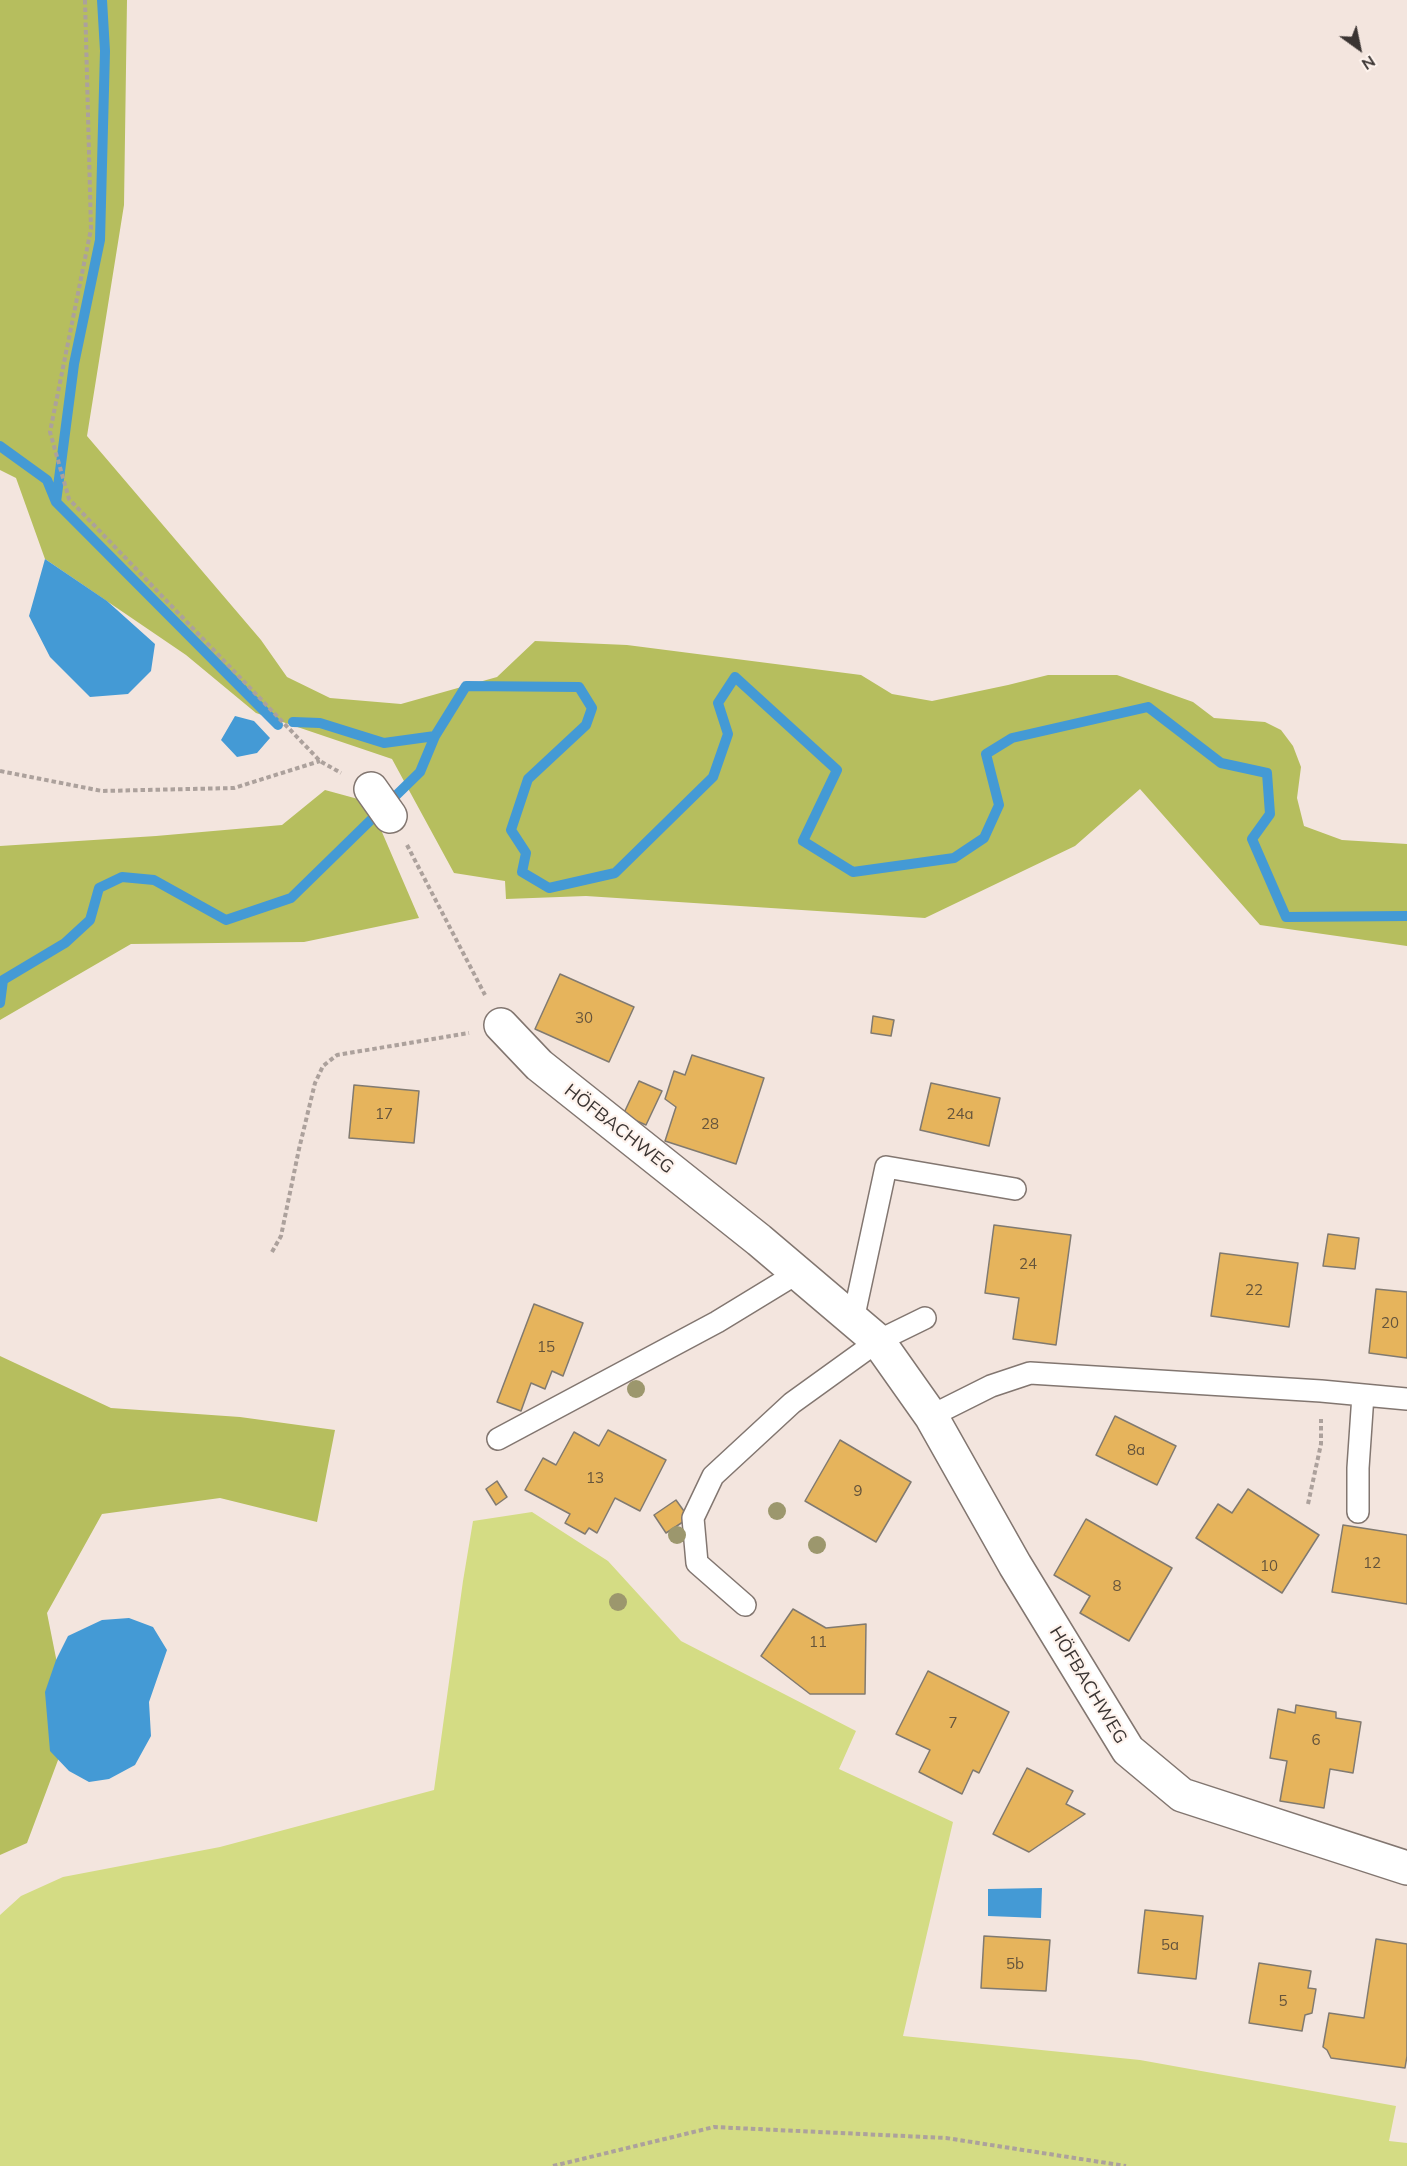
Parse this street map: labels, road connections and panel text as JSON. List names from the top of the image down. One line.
{"streets":{"street":["HÖFBACHWEG"]},"house_numbers":["30","17","24a","28","24","22","20","15","8a","13","9","12","10","8","11","7","6","5a","5b","5"],"north":"bottom right"}
